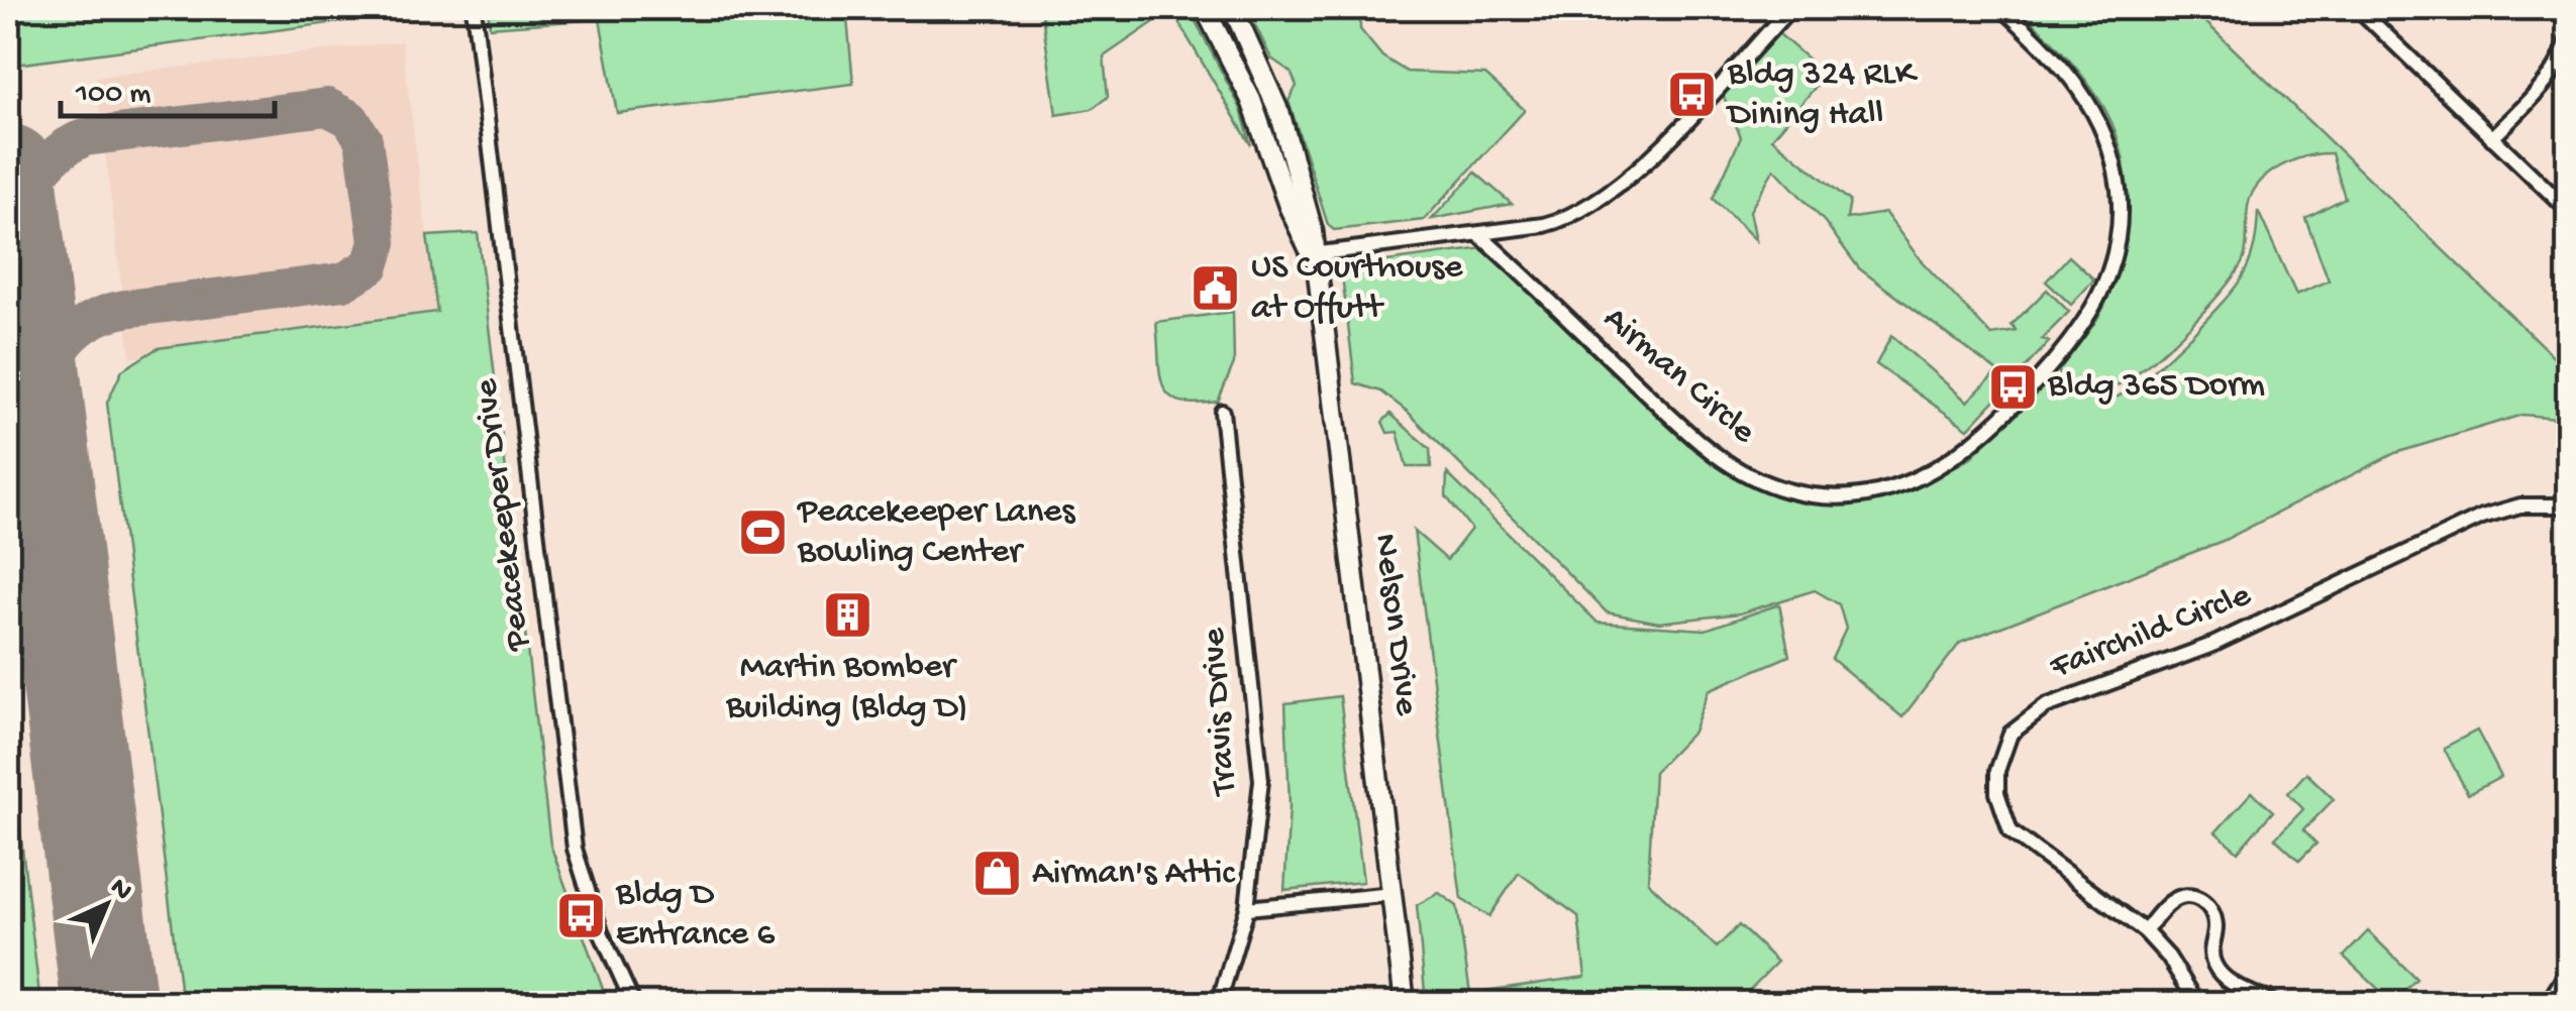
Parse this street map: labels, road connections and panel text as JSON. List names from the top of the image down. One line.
{"streets":{"street":["Airman Circle","Peacekeeper Drive","Nelson Drive","Fairchild Circle","Travis Drive"]},"places":{"bus stop":["Bldg 324 RLK Dining Hall","Bldg 365 Dorm","Bldg D Entrance 6"],"public building":["US Courthouse at Offutt"],"sports":["Peacekeeper Lanes Bowling Center"],"building":["Martin Bomber Building (Bldg D)"],"shop":["Airman's Attic"]},"scale_bar":"100 m","north":"top right"}
